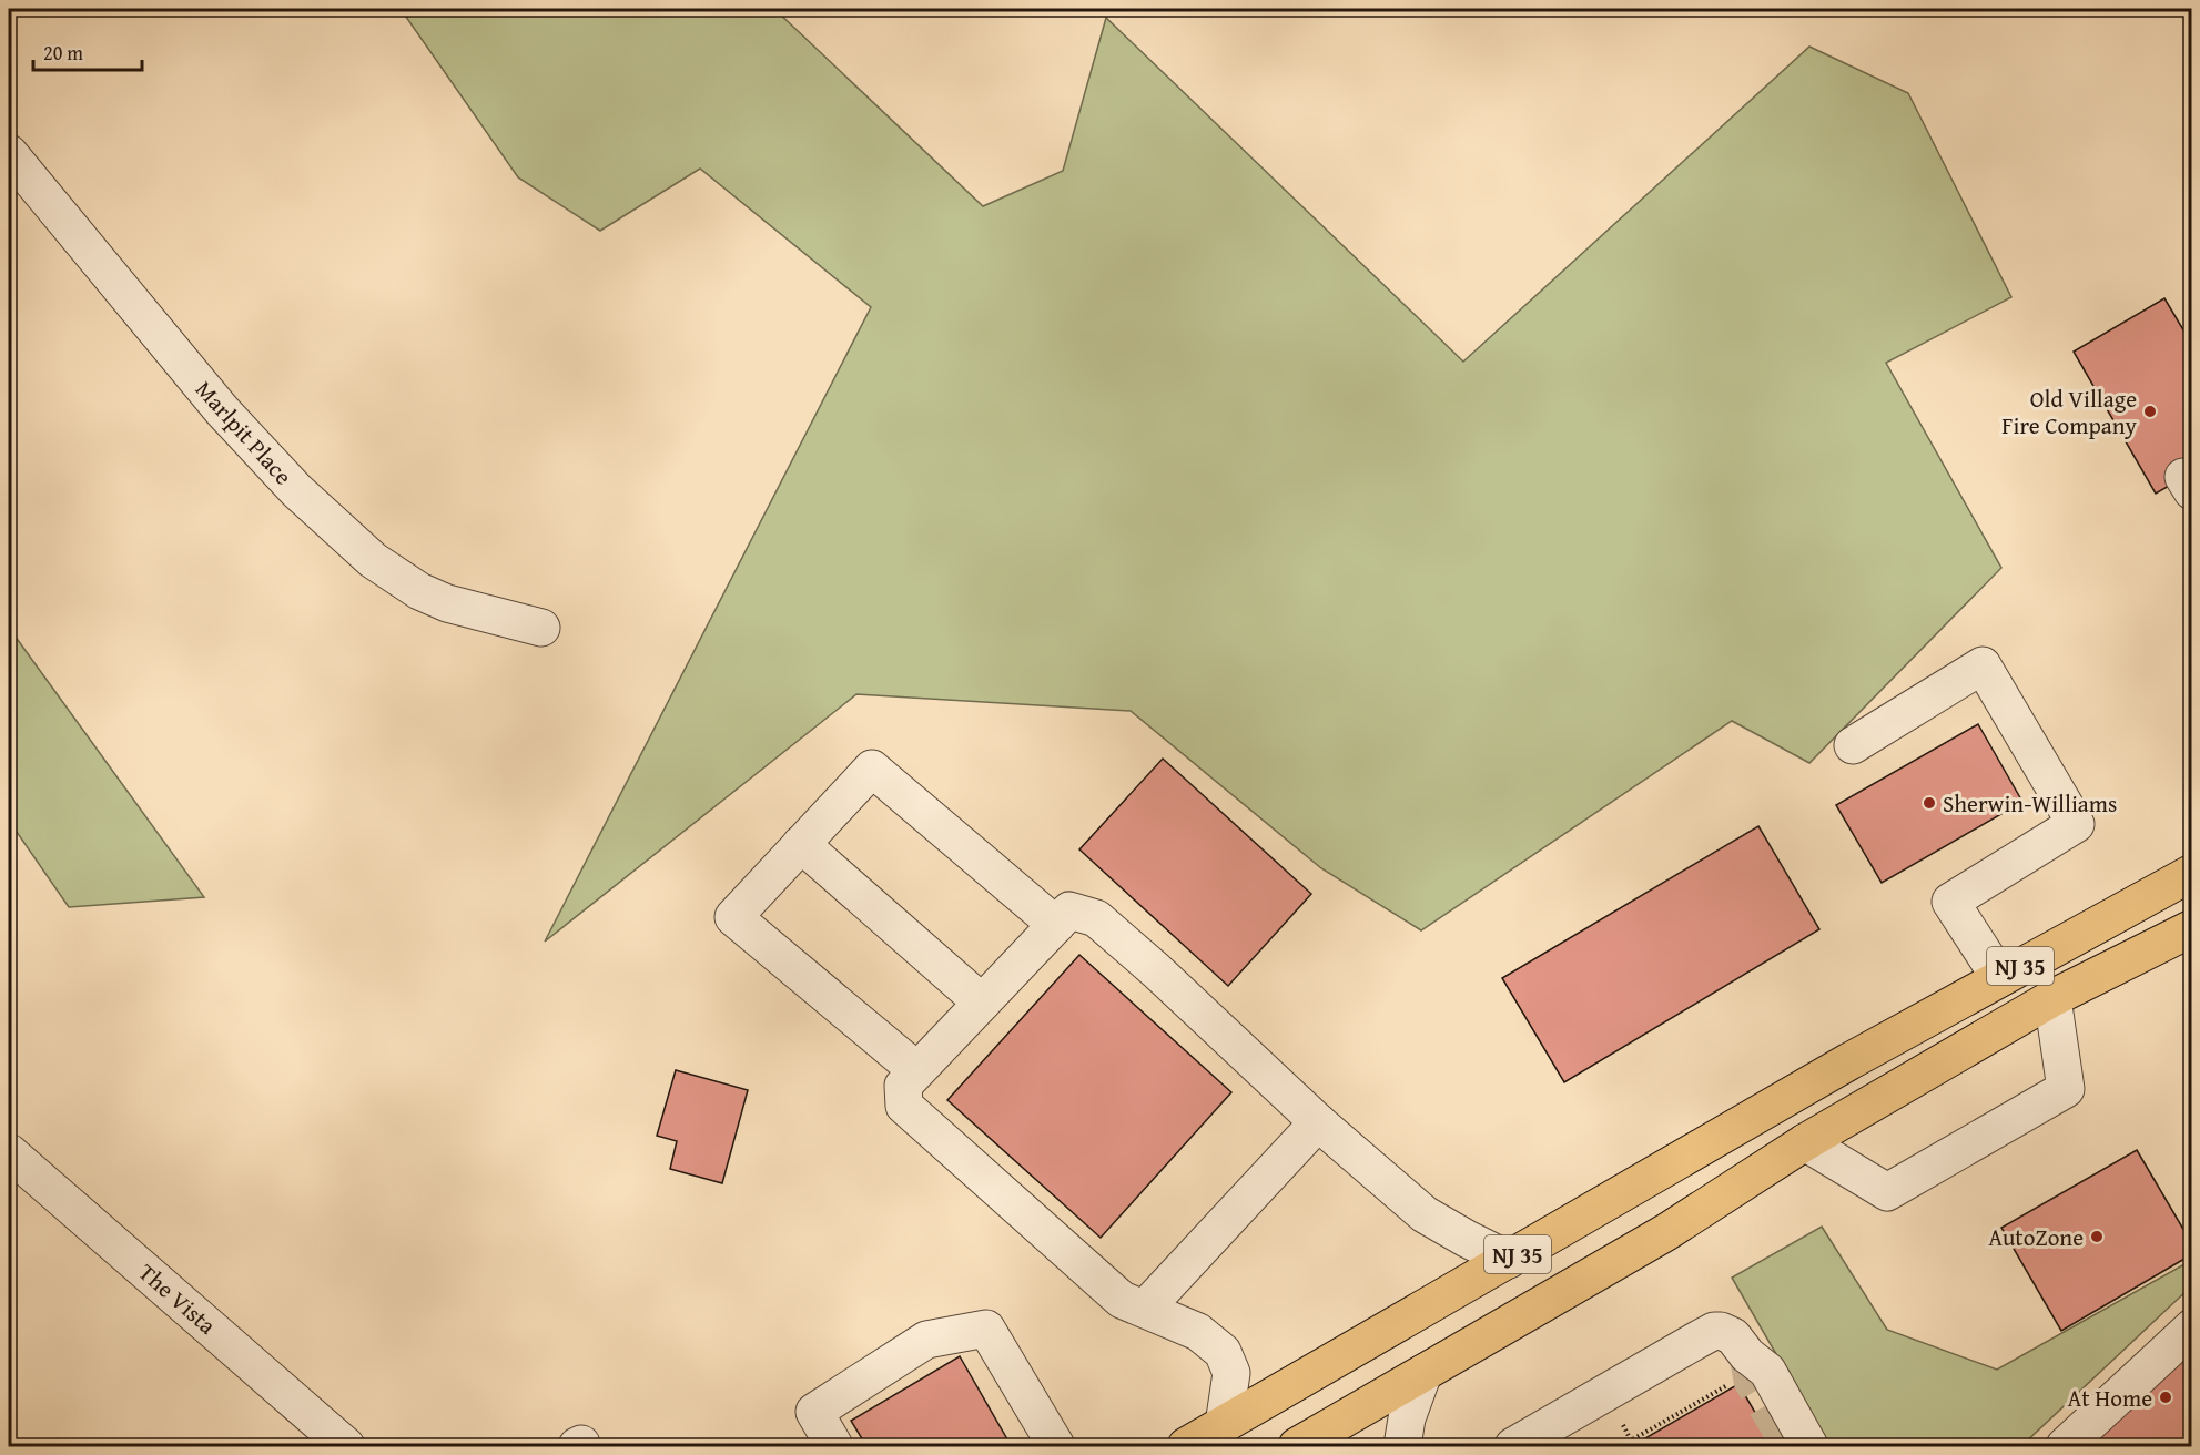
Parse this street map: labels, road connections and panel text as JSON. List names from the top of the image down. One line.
{"streets":{"highway":["NJ 35"],"street":["Marlpit Place","The Vista"]},"places":["Old Village Fire Company","Sherwin-Williams","AutoZone","At Home"],"scale_bar":"20 m"}
